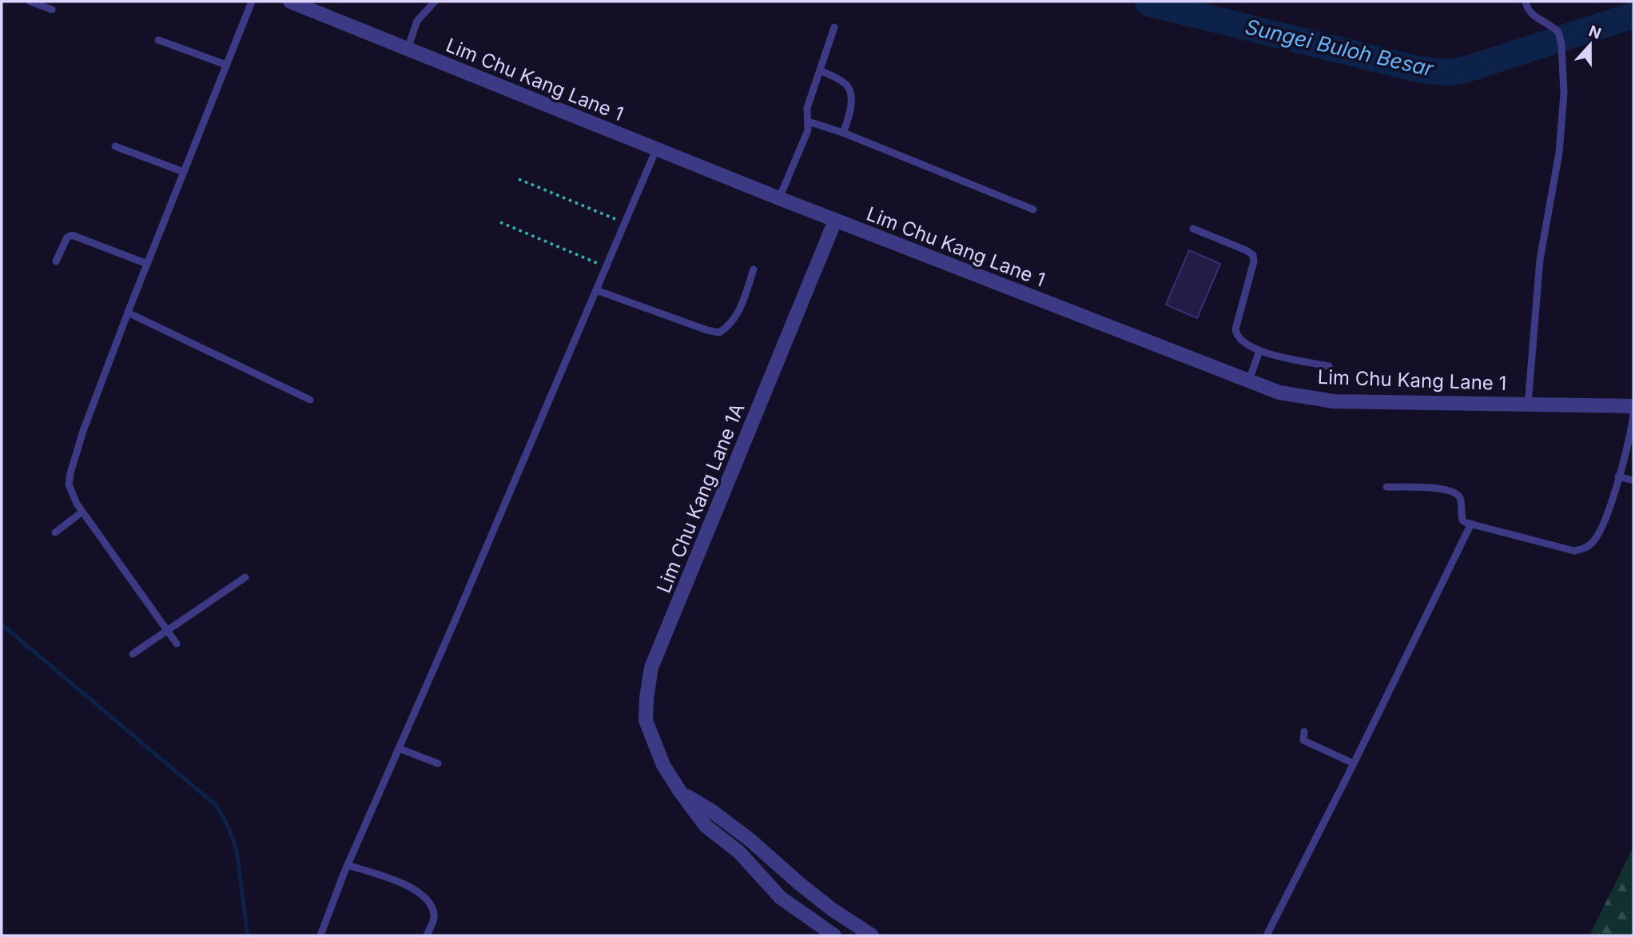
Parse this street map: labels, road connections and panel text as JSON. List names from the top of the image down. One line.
{"streets":{"street":["Lim Chu Kang Lane 1","Lim Chu Kang Lane 1A"]},"crossings":[["Lim Chu Kang Lane 1","Lim Chu Kang Lane 1A"]],"water":["Sungei Buloh Besar"],"north":"top"}
